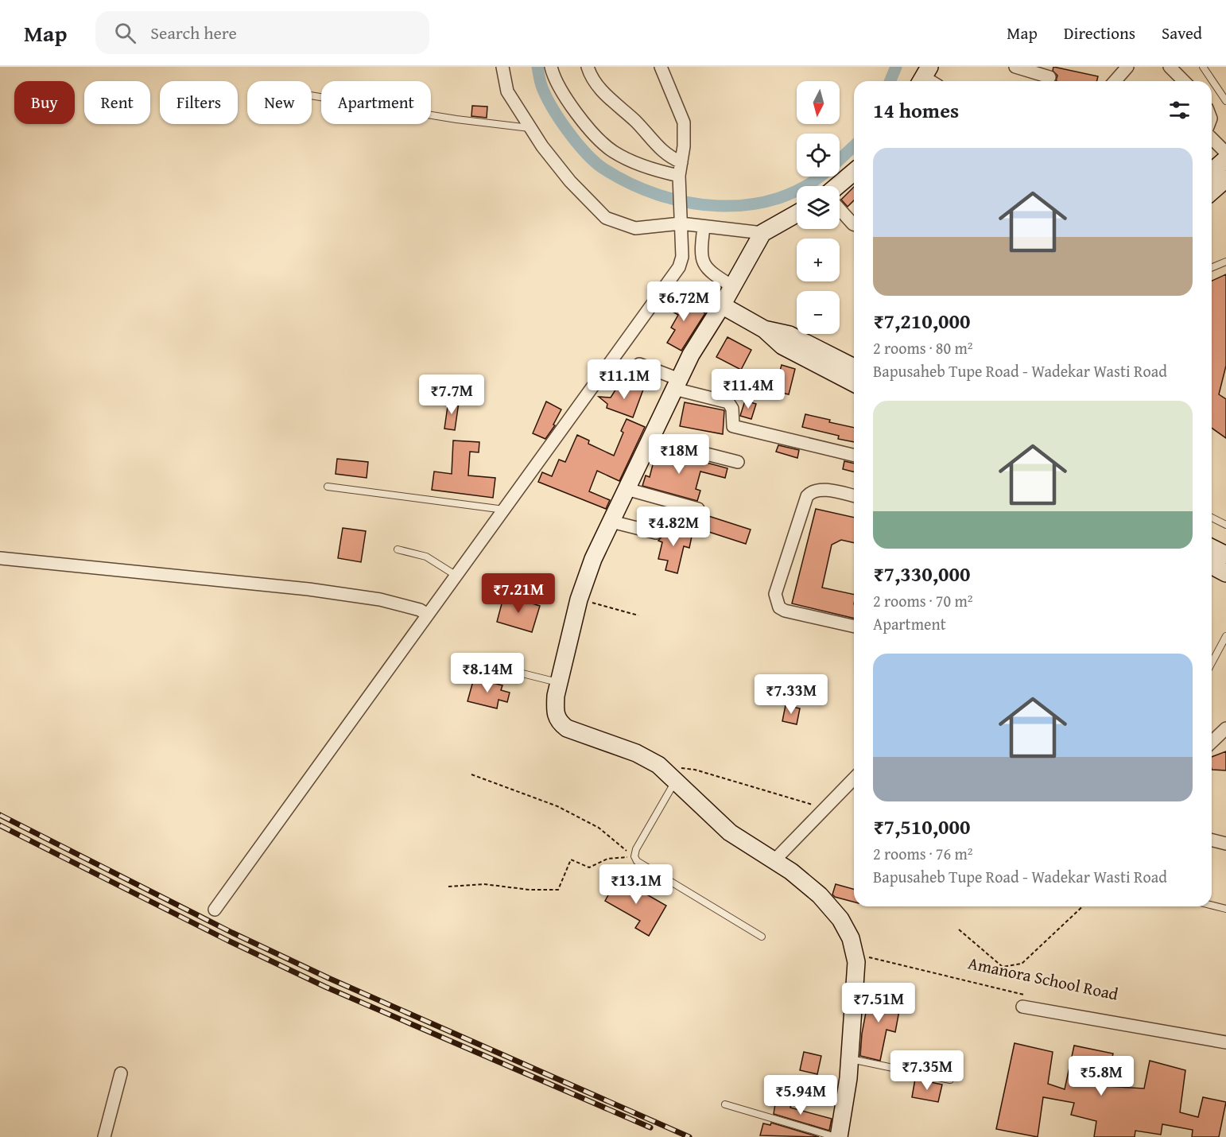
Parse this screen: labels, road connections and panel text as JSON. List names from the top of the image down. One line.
{"streets":{"street":["Amanora School Road"]},"north":"bottom","page":{"header":"Map","search":"Search here","nav":["Map","Directions","Saved"],"map_buttons":["+","−"],"chip":["Buy","Rent","Filters","New","Apartment"],"heading":"14 homes","list":[{"name":"₹7,210,000","note":"2 rooms · 80 m² · Bapusaheb Tupe Road - Wadekar Wasti Road"},{"name":"₹7,330,000","note":"2 rooms · 70 m² · Apartment"},{"name":"₹7,510,000","note":"2 rooms · 76 m² · Bapusaheb Tupe Road - Wadekar Wasti Road"}],"price":["₹6.72M","₹11.1M","₹11.4M","₹7.7M","₹18M","₹4.82M","₹7.21M","₹8.14M","₹7.33M","₹13.1M","₹7.51M","₹7.35M","₹5.8M","₹5.94M"]}}
